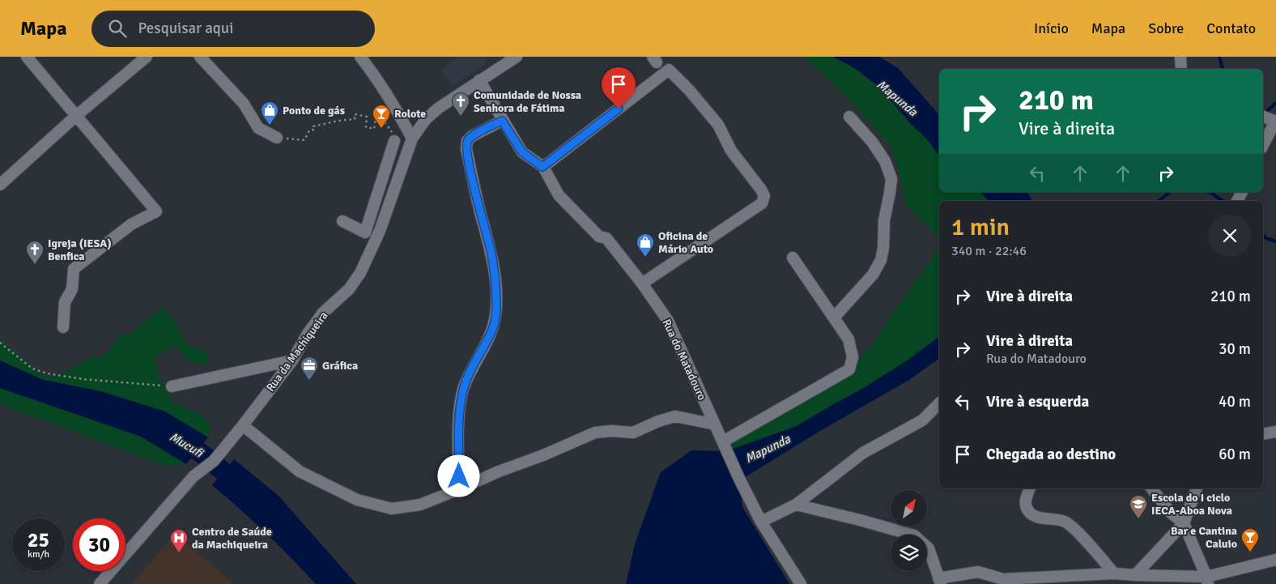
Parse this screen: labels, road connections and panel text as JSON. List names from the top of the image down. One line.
{"streets":{"street":["Rua da Machiqueira","Rua do Matadouro"]},"crossings":[["Rua da Machiqueira","Rua do Matadouro"]],"water":["Mapunda","Mucufi"],"places":{"church":["Comunidade de Nossa Senhora de Fátima","Igreja (IESA) Benfica"],"shop":["Ponto de gás","Oficina de Mário Auto"],"bar":["Rolote","Bar e Cantina Caluio"],"office":["Gráfica"],"school or university":["Escola do I ciclo IECA-Aboa Nova"],"hospital":["Centro de Saúde da Machiqueira"]},"north":"top right","page":{"header":"Mapa","search":"Pesquisar aqui","nav":["Início","Mapa","Sobre","Contato"],"turn":["210 m","Vire à direita"],"heading":["1 min","340 m · 22:46"],"list":[{"name":"Vire à direita","value":"210 m"},{"name":"Vire à direita","note":"Rua do Matadouro","value":"30 m"},{"name":"Vire à esquerda","value":"40 m"},{"name":"Chegada ao destino","value":"60 m"}],"speed":"25 km/h","limit":"30"}}
